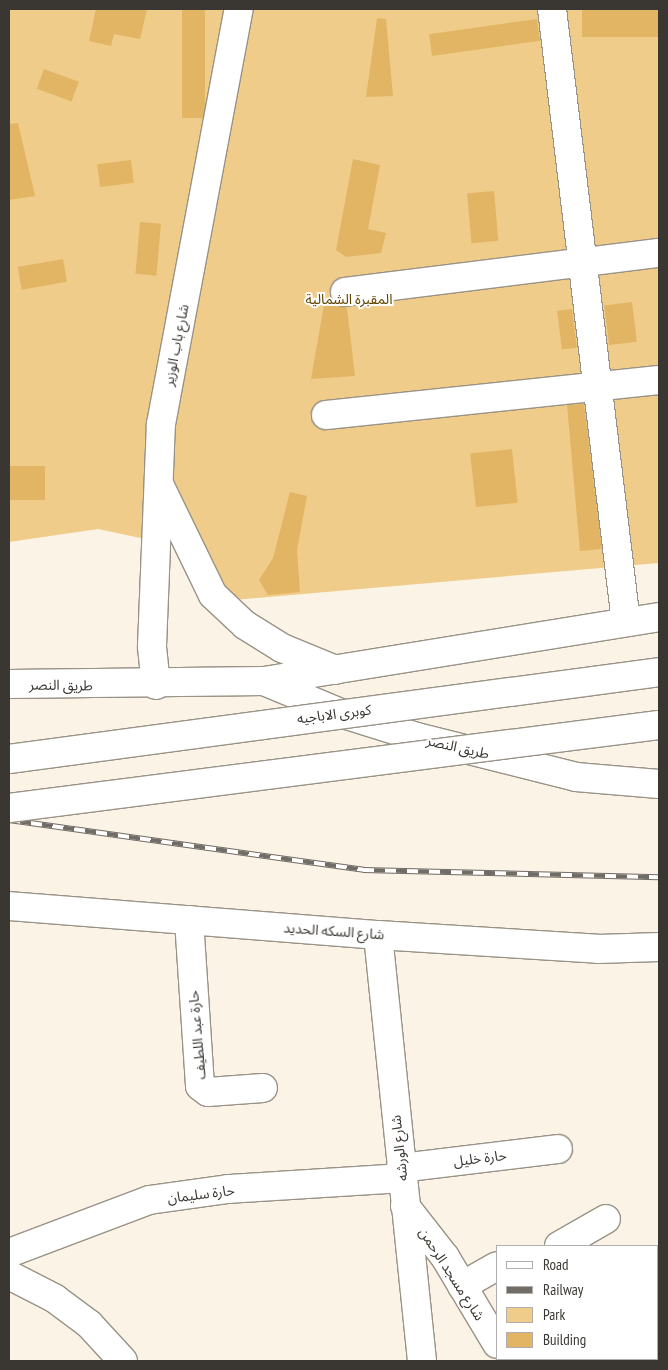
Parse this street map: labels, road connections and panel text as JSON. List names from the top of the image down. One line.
{"streets":{"main road":["شارع باب الوزير","طريق النصر","كوبرى الاباجيه","شارع السكه الحديد","حارة عبد اللطيف","شارع الورشه","حارة خليل","حارة سليمان","شارع مسجد الرحمن"]},"crossings":[["شارع باب الوزير","طريق النصر"],["شارع السكه الحديد","حارة عبد اللطيف"],["شارع السكه الحديد","شارع الورشه"],["شارع الورشه","حارة خليل"],["شارع الورشه","حارة سليمان"],["شارع الورشه","شارع مسجد الرحمن"],["حارة خليل","حارة سليمان"]],"parks":["المقبرة الشمالية"],"legend":["Road","Railway","Park","Building"]}
